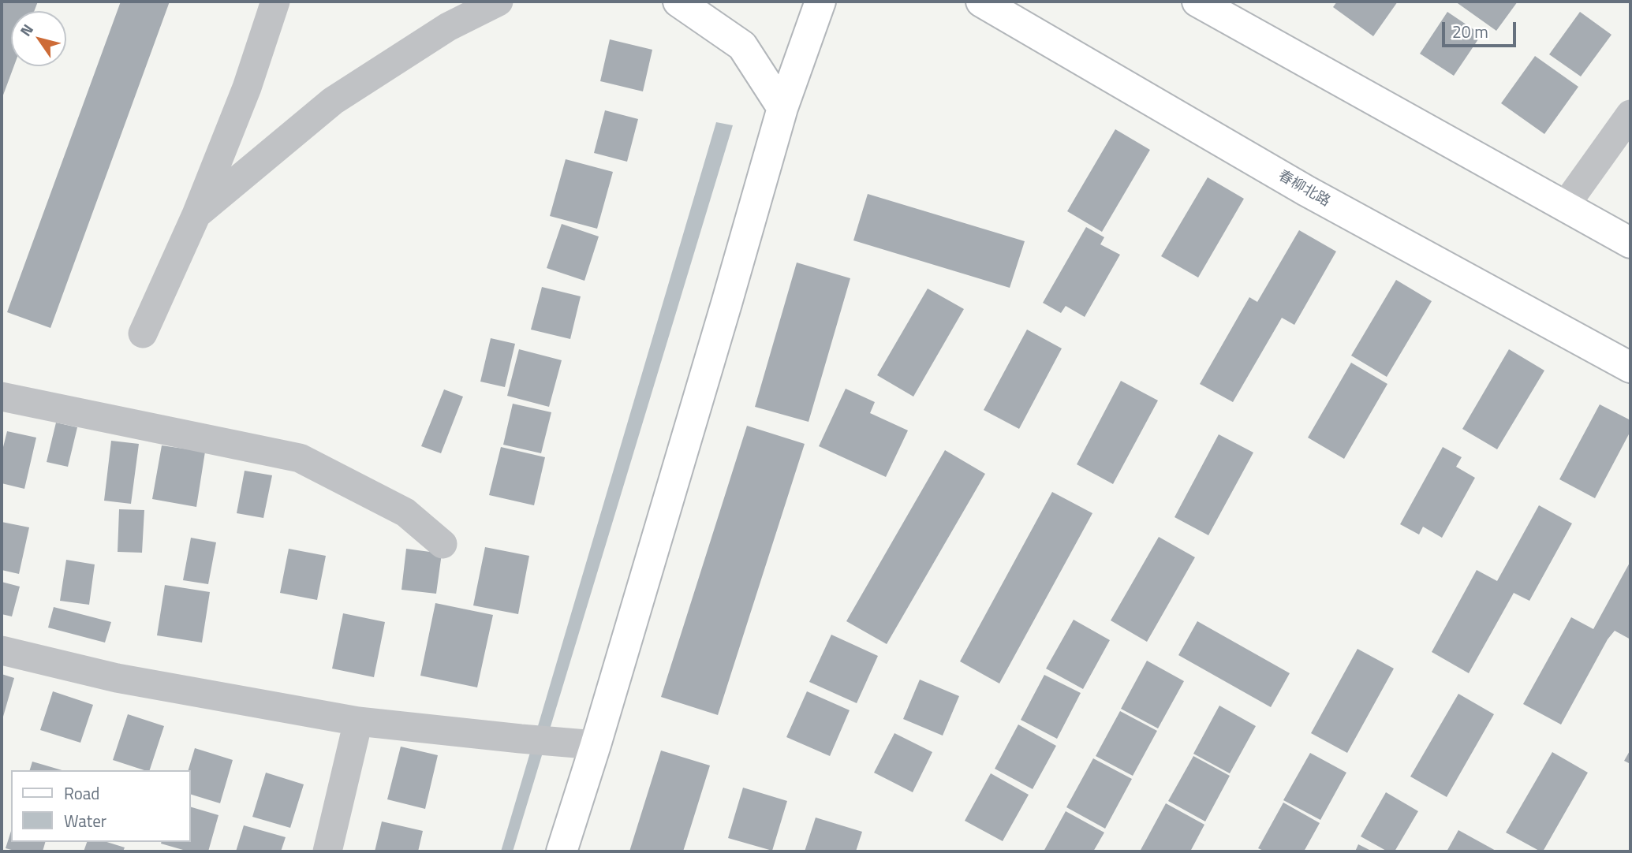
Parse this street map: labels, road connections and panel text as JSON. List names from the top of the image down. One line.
{"streets":{"street":["春柳北路"]},"legend":["Road","Water"],"scale_bar":"20 m","north":"top left"}
